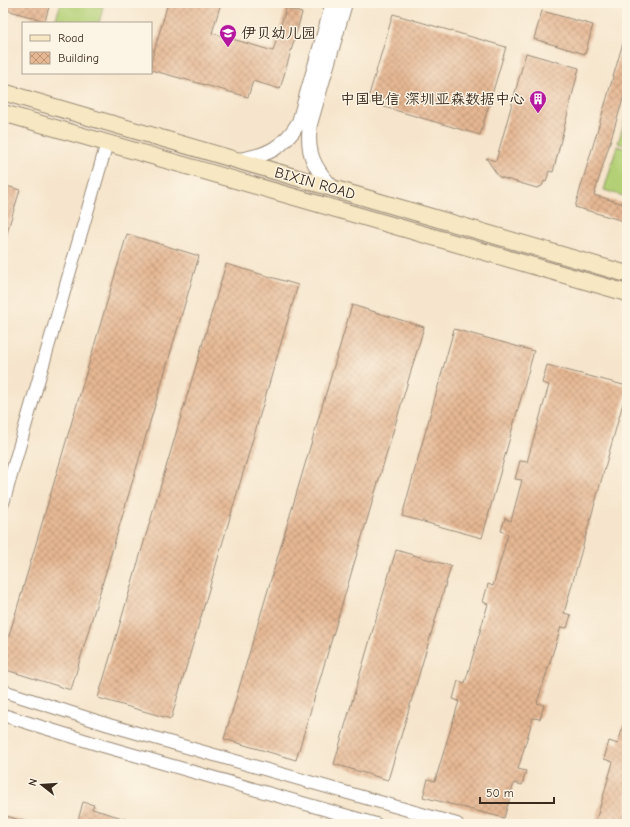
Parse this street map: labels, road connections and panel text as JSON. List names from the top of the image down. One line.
{"streets":{"main road":["BIXIN ROAD"]},"places":{"school or university":["伊贝幼儿园"],"building":["中国电信 深圳亚森数据中心"]},"legend":["Road","Building"],"scale_bar":"50 m","north":"left"}
